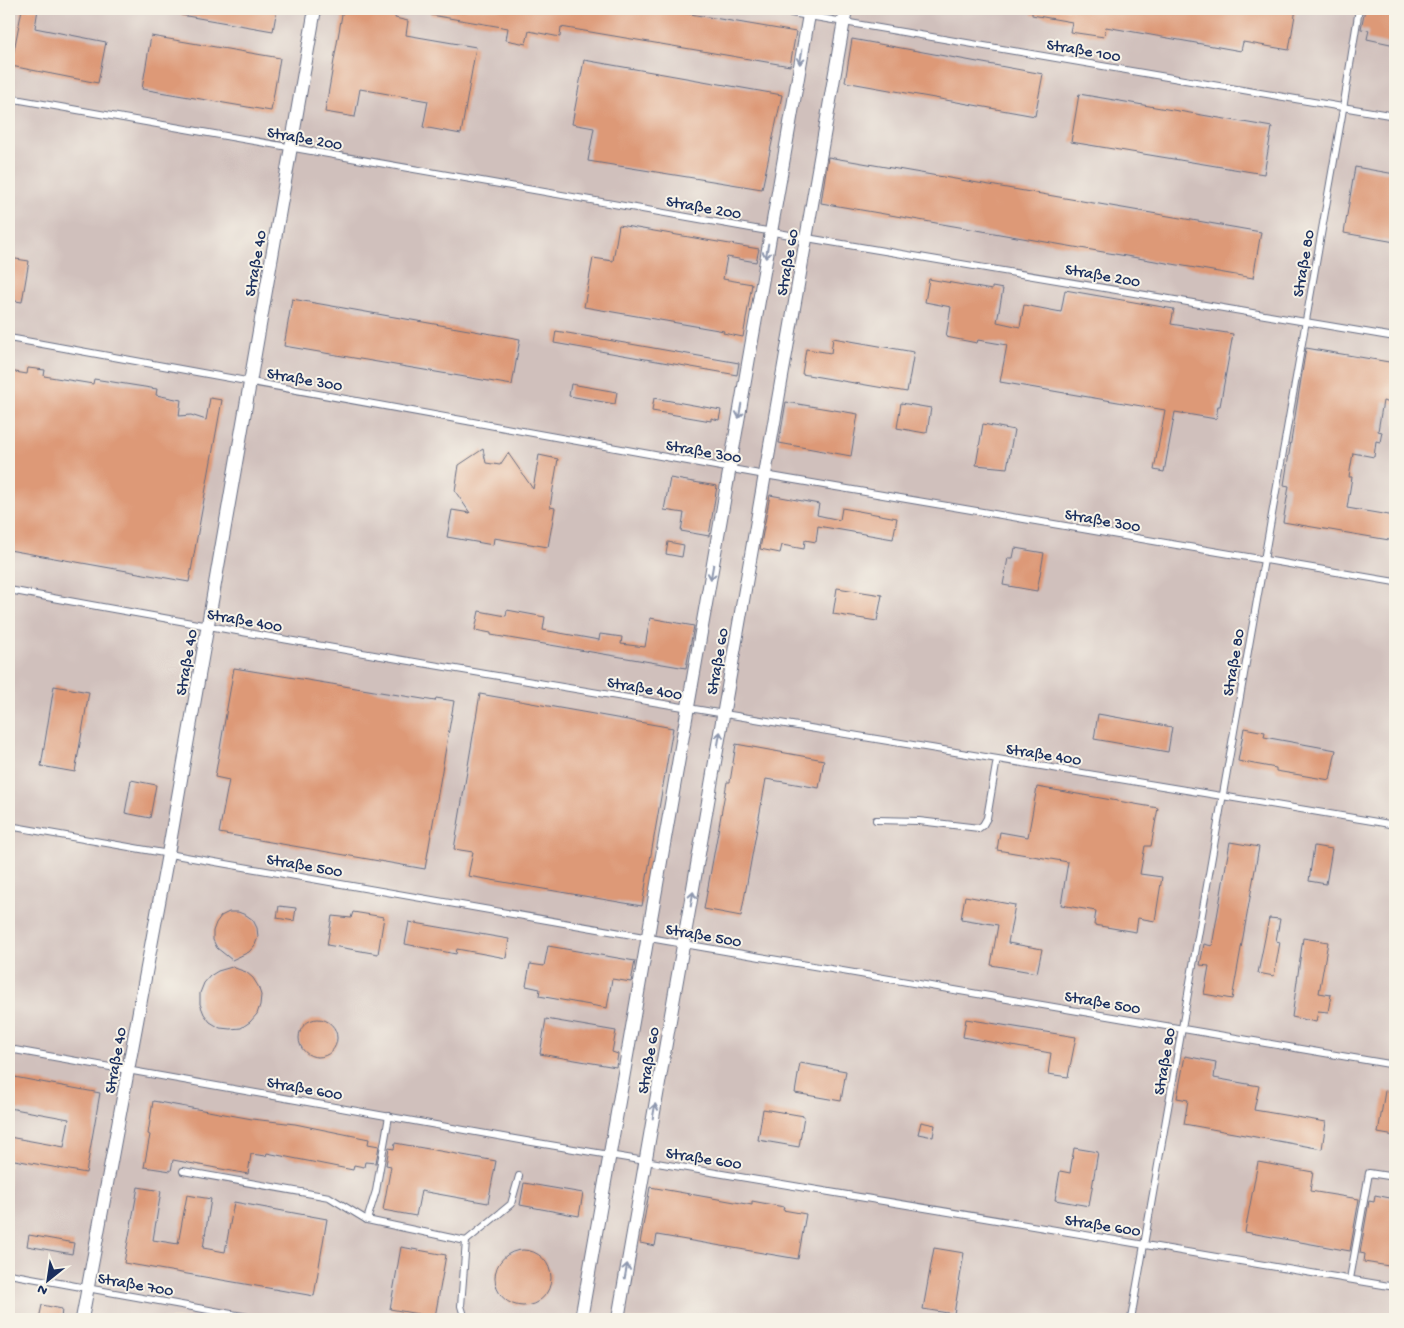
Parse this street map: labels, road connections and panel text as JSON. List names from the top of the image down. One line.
{"streets":{"street":["Straße 60","Straße 40"],"lane":["Straße 100","Straße 200","Straße 80","Straße 300","Straße 400","Straße 500","Straße 600","Straße 700"]},"crossings":[["Straße 100","Straße 60"],["Straße 100","Straße 80"],["Straße 200","Straße 60"],["Straße 200","Straße 40"],["Straße 200","Straße 80"],["Straße 60","Straße 300"],["Straße 60","Straße 400"],["Straße 60","Straße 500"],["Straße 60","Straße 600"],["Straße 40","Straße 300"],["Straße 40","Straße 400"],["Straße 40","Straße 500"],["Straße 40","Straße 600"],["Straße 40","Straße 700"],["Straße 80","Straße 300"],["Straße 80","Straße 400"],["Straße 80","Straße 500"],["Straße 80","Straße 600"]],"north":"bottom left"}
